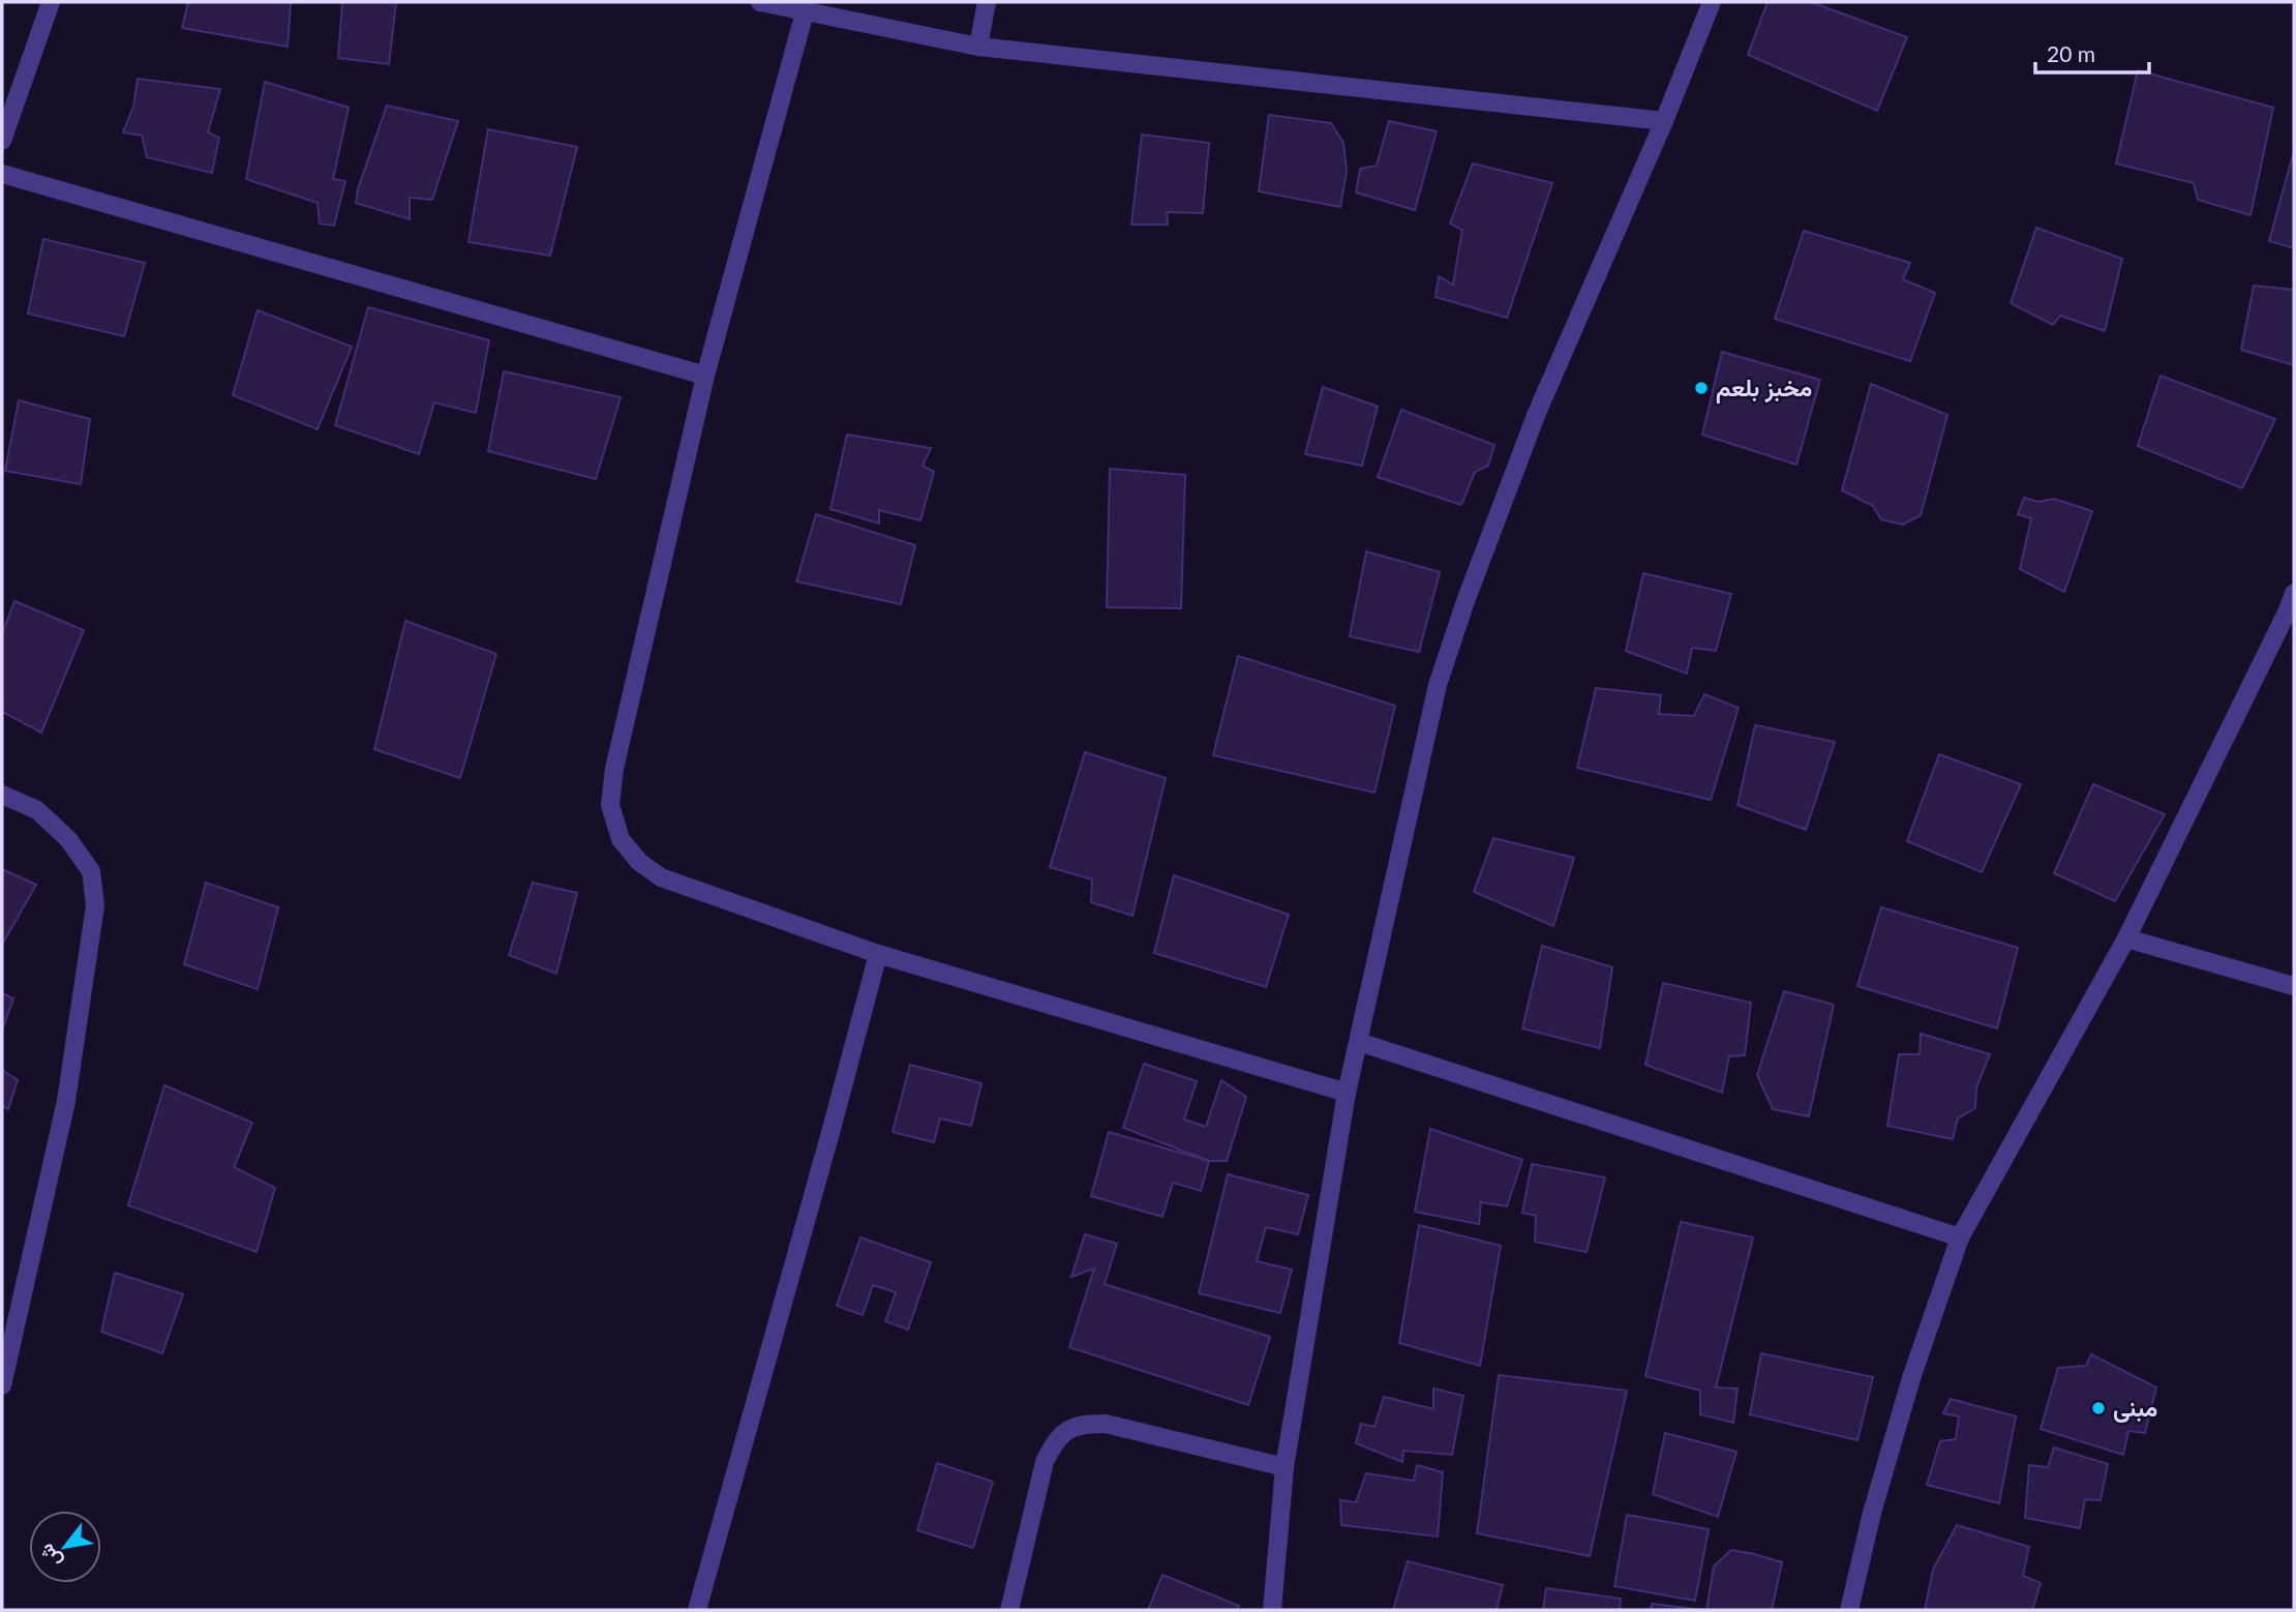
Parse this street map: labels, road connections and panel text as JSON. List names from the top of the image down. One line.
{"places":["مخبز بلعم","مبنى"],"scale_bar":"20 m","north":"bottom left"}
